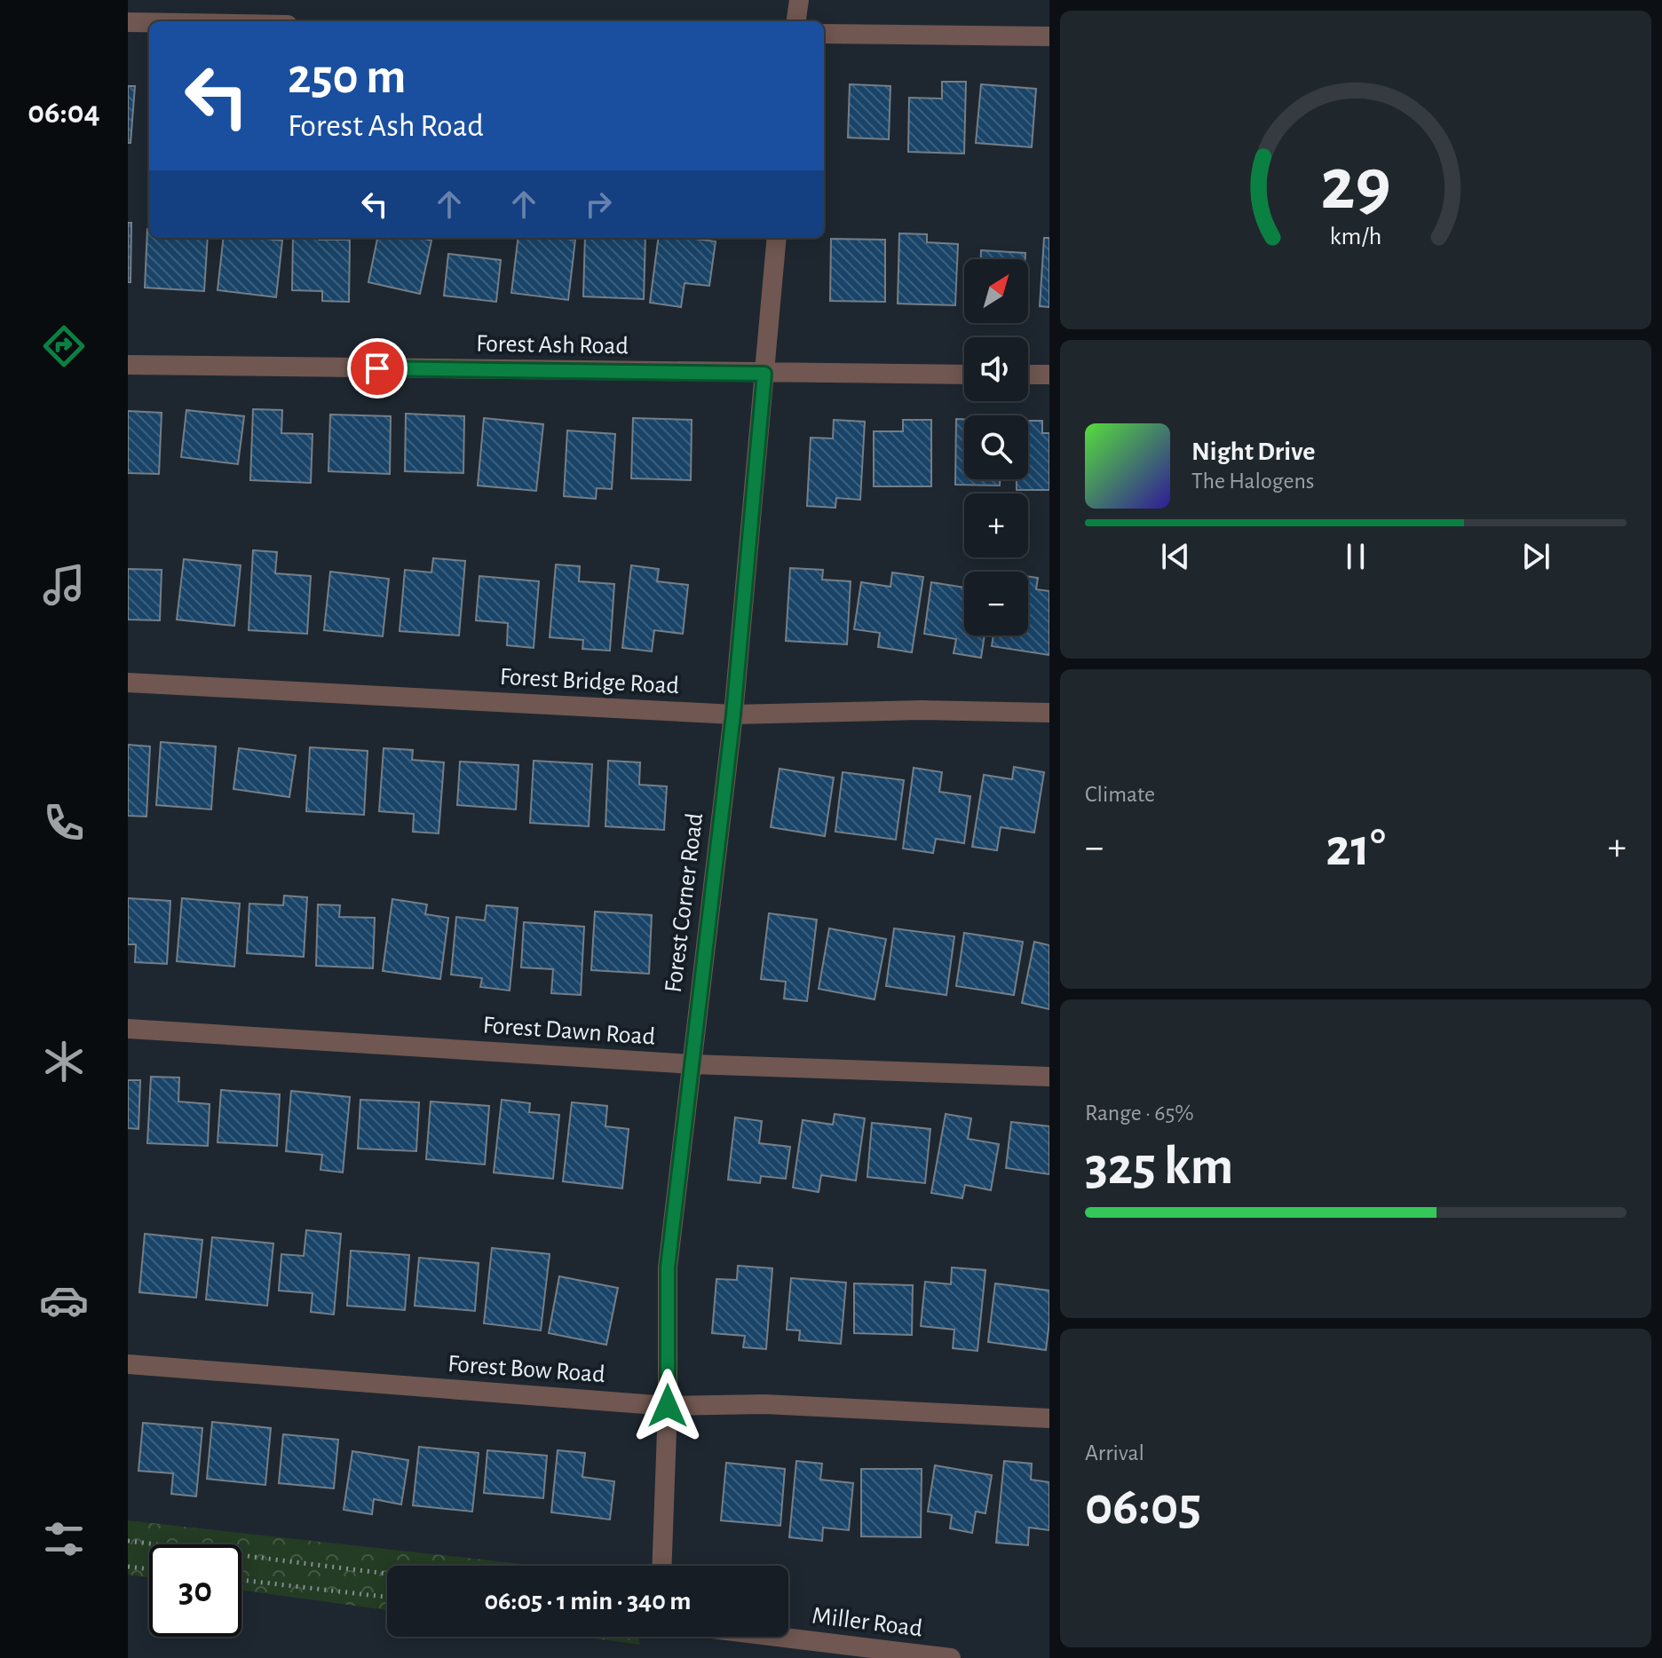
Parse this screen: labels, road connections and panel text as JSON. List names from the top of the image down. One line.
{"streets":{"street":["Forest Ash Road","Forest Bridge Road","Forest Corner Road","Forest Dawn Road","Forest Bow Road","Miller Road"]},"crossings":[["Forest Ash Road","Forest Corner Road"],["Forest Bridge Road","Forest Corner Road"],["Forest Corner Road","Forest Dawn Road"],["Forest Corner Road","Forest Bow Road"]],"north":"top right","page":{"tabs":"06:04","turn":["250 m","Forest Ash Road"],"map_buttons":["+","−"],"song":["Night Drive","The Halogens"],"tile":["Climate",["Range · 65%","325 km"],["Arrival","06:05"]],"heat":["−","21°","+"],"limit":"30","trip":"06:05 · 1 min · 340 m","gauge":["29","km/h"]}}
